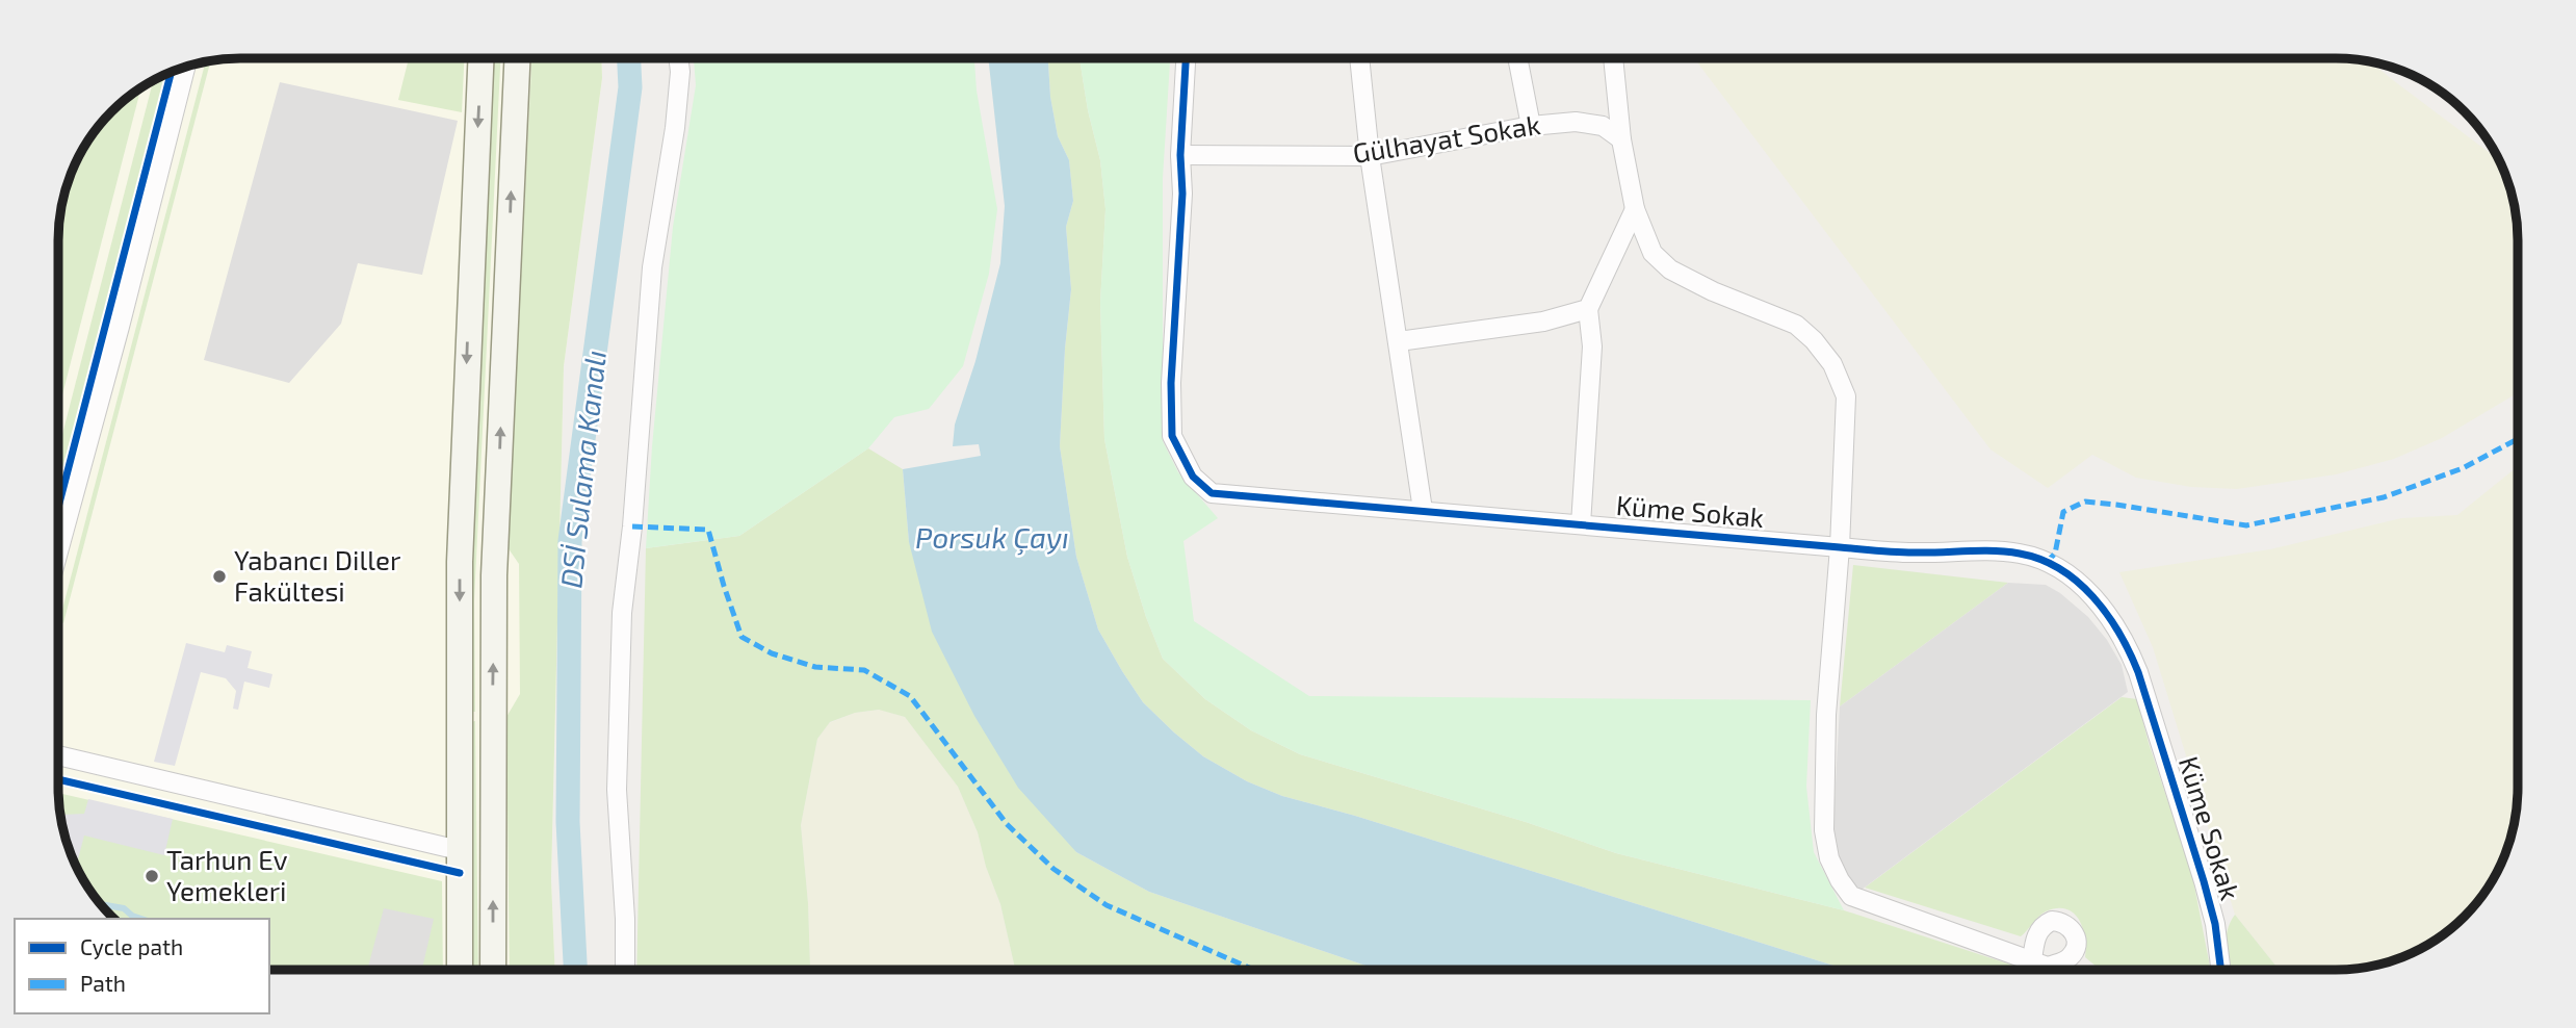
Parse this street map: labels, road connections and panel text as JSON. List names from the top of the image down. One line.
{"streets":{"street":["Gülhayat Sokak","Küme Sokak"]},"crossings":[["Gülhayat Sokak","Küme Sokak"]],"water":["DSİ Sulama Kanalı","Porsuk Çayı"],"places":["Yabancı Diller Fakültesi","Tarhun Ev Yemekleri"],"legend":["Cycle path","Path"]}
